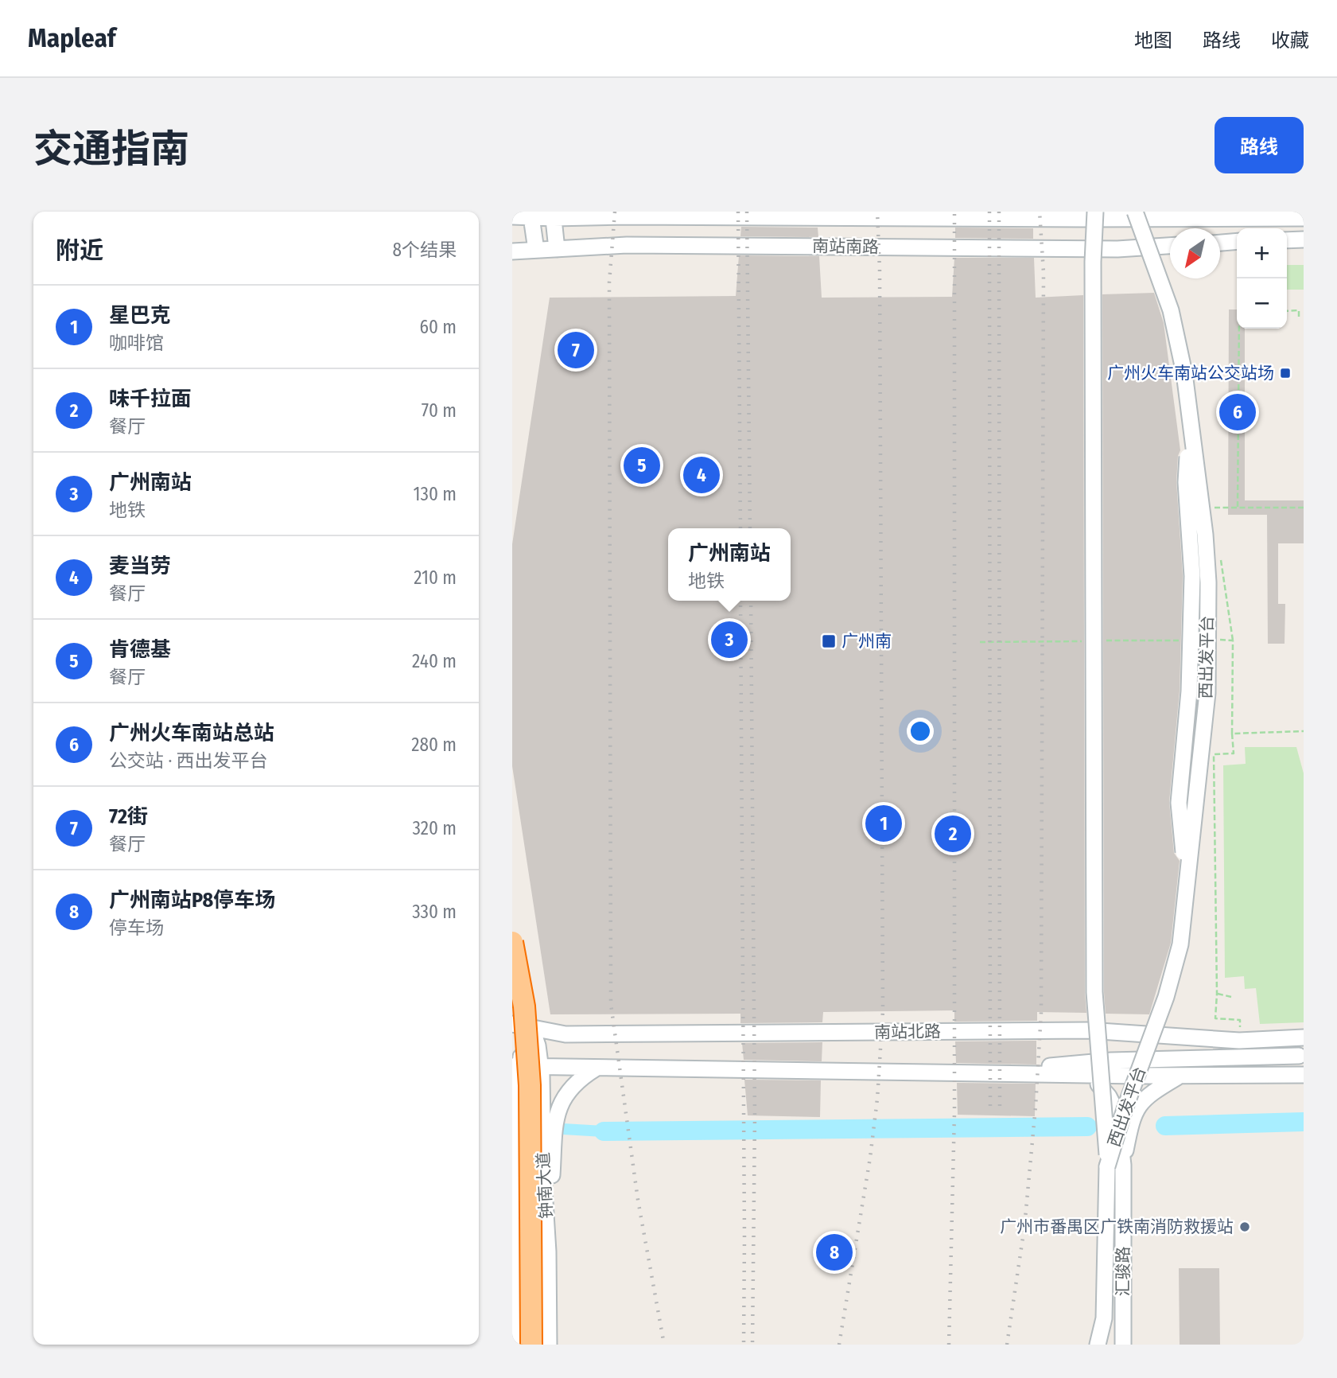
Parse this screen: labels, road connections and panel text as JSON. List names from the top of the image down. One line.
{"streets":{"street":["南站南路","西出发平台","南站北路","钟南大道","汇骏路"]},"crossings":[["西出发平台","汇骏路"],["南站北路","钟南大道"]],"places":{"transit":["广州火车南站公交站场","广州南"],"other":["广州市番禺区广铁南消防救援站"]},"north":"bottom left","page":{"header":"Mapleaf","nav":["地图","路线","收藏"],"title":"交通指南","buttons":"路线","heading":["附近","8个结果"],"map_buttons":["+","−"],"list":[{"mark":"1","name":"星巴克","note":"咖啡馆","value":"60 m"},{"mark":"2","name":"味千拉面","note":"餐厅","value":"70 m"},{"mark":"3","name":"广州南站","note":"地铁","value":"130 m"},{"mark":"4","name":"麦当劳","note":"餐厅","value":"210 m"},{"mark":"5","name":"肯德基","note":"餐厅","value":"240 m"},{"mark":"6","name":"广州火车南站总站","note":"公交站 · 西出发平台","value":"280 m"},{"mark":"7","name":"72街","note":"餐厅","value":"320 m"},{"mark":"8","name":"广州南站P8停车场","note":"停车场","value":"330 m"}],"pins":["7","6","5","4","3","1","2","8"],"popup":["广州南站","地铁"]}}
